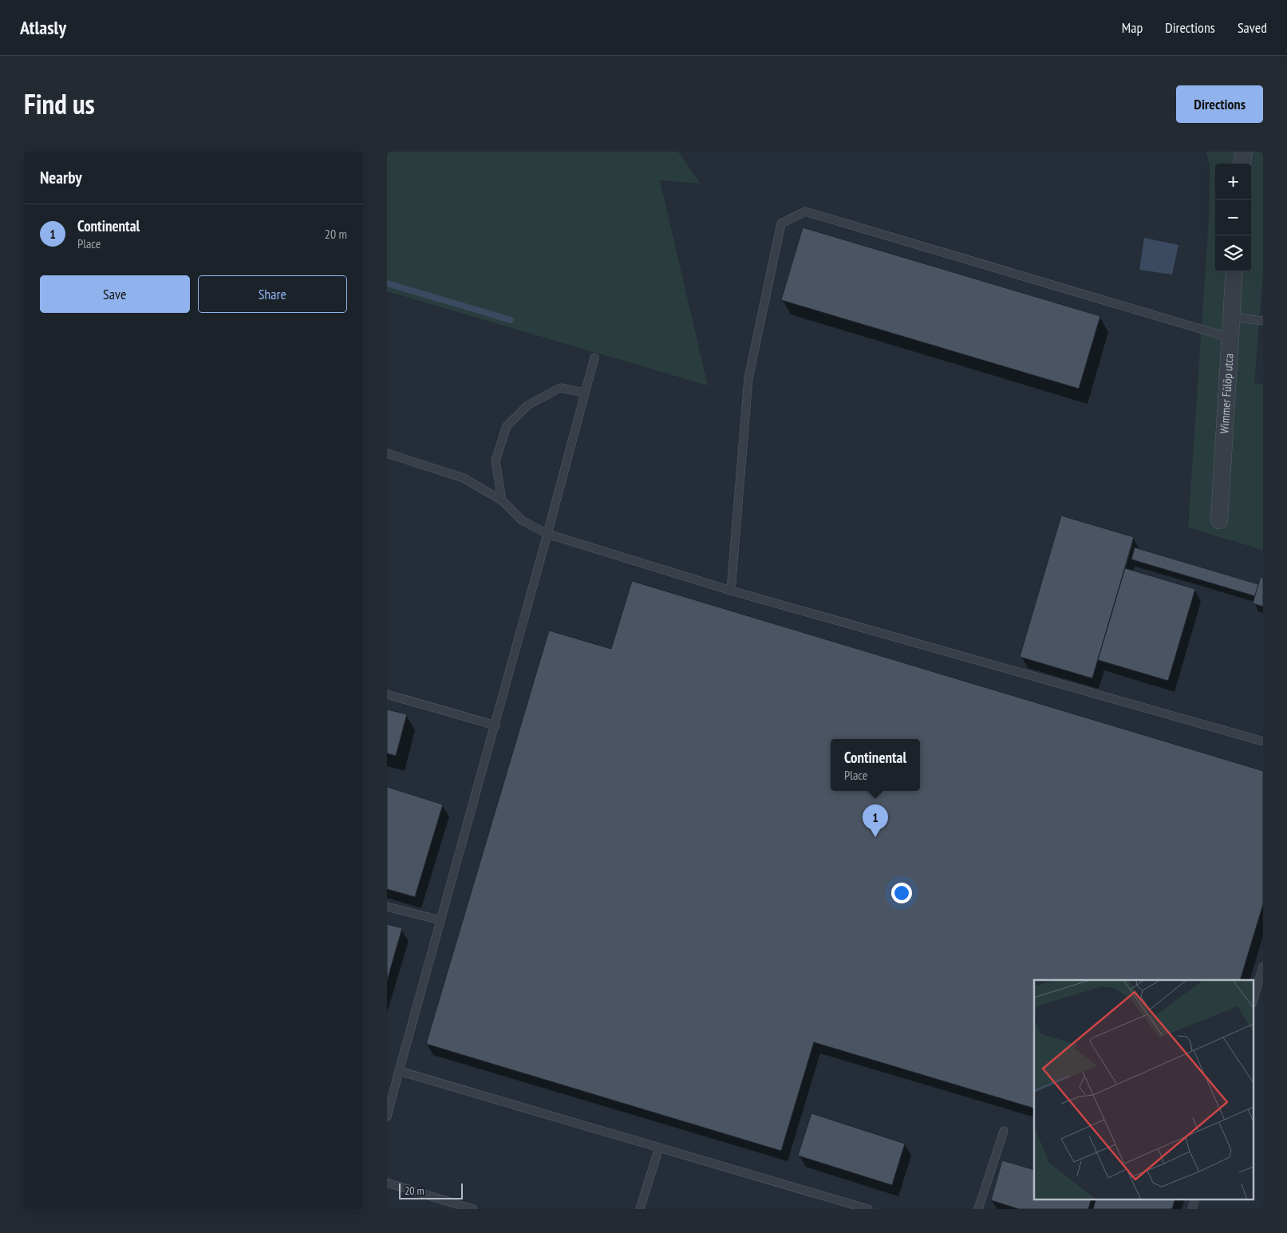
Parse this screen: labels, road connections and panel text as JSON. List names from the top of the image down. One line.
{"streets":{"street":["Wimmer Fülöp utca"]},"scale_bar":"20 m","page":{"header":"Atlasly","nav":["Map","Directions","Saved"],"title":"Find us","buttons":["Directions",["Save","Share"]],"heading":"Nearby","map_buttons":["+","−"],"list":[{"mark":"1","name":"Continental","note":"Place","value":"20 m"}],"popup":["Continental","Place"],"pins":"1","scale":"20 m"}}
